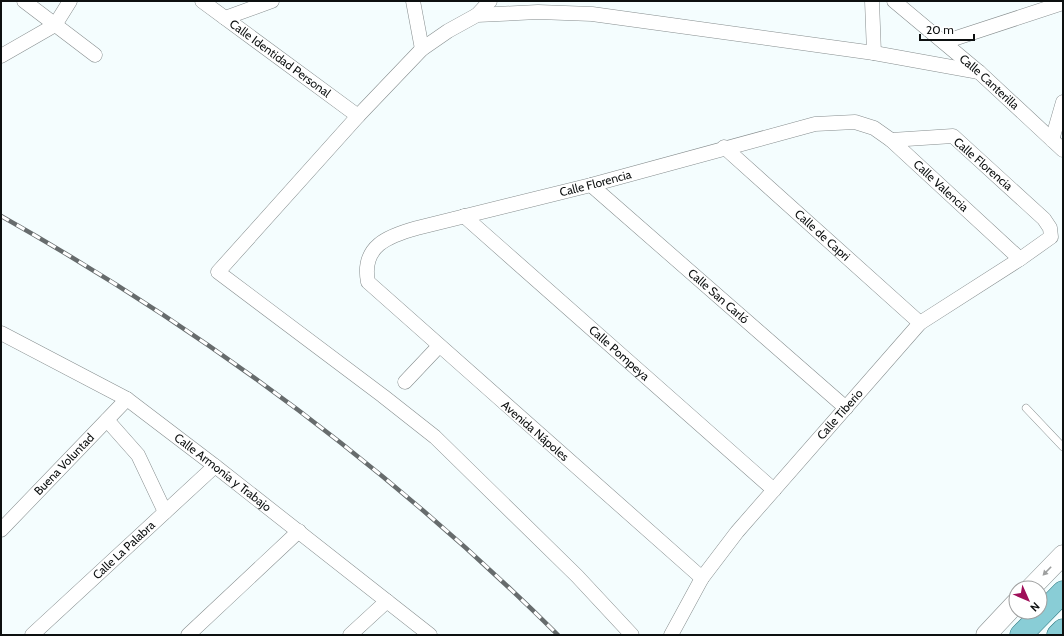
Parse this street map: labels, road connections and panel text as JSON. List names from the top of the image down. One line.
{"streets":{"street":["Calle Identidad Personal","Calle Canterilla","Calle Florencia","Calle Valencia","Calle de Capri","Calle San Carló","Calle Pompeya","Calle Tiberio","Avenida Nápoles","Buena Voluntad","Calle Armonía y Trabajo","Calle La Palabra"]},"crossings":[["Calle Florencia","Calle Valencia"],["Calle Florencia","Calle de Capri"],["Calle Florencia","Calle San Carló"],["Calle Florencia","Calle Pompeya"],["Calle Florencia","Calle Tiberio"],["Calle Florencia","Avenida Nápoles"],["Calle Valencia","Calle Tiberio"],["Calle de Capri","Calle Tiberio"],["Calle San Carló","Calle Tiberio"],["Calle Pompeya","Calle Tiberio"],["Calle Tiberio","Avenida Nápoles"],["Buena Voluntad","Calle Armonía y Trabajo"],["Calle Armonía y Trabajo","Calle La Palabra"]],"scale_bar":"20 m","north":"bottom right"}
